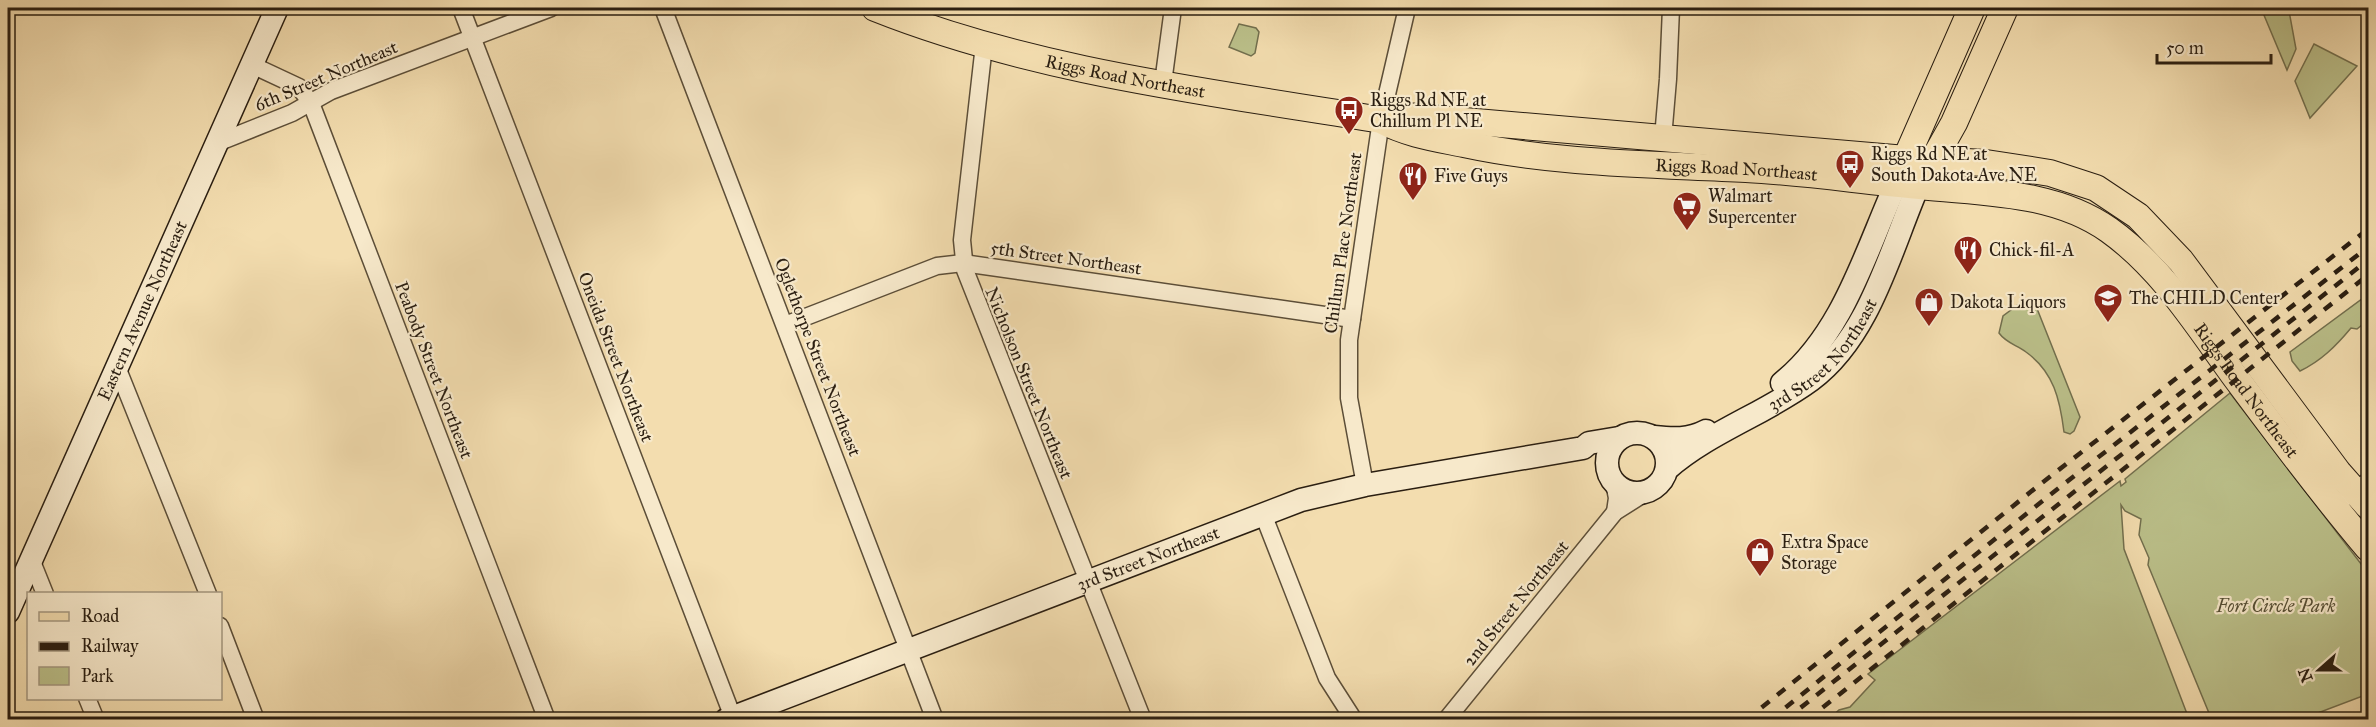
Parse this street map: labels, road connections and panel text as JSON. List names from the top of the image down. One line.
{"streets":{"main road":["Riggs Road Northeast"],"street":["6th Street Northeast","Chillum Place Northeast","5th Street Northeast","Eastern Avenue Northeast","3rd Street Northeast","Oneida Street Northeast","Oglethorpe Street Northeast","Peabody Street Northeast","Nicholson Street Northeast","2nd Street Northeast"]},"crossings":[["Riggs Road Northeast","Chillum Place Northeast"],["Riggs Road Northeast","3rd Street Northeast"],["Riggs Road Northeast","Nicholson Street Northeast"],["6th Street Northeast","Eastern Avenue Northeast"],["6th Street Northeast","Oneida Street Northeast"],["6th Street Northeast","Peabody Street Northeast"],["Chillum Place Northeast","5th Street Northeast"],["Chillum Place Northeast","3rd Street Northeast"],["5th Street Northeast","Oglethorpe Street Northeast"],["5th Street Northeast","Nicholson Street Northeast"],["Eastern Avenue Northeast","Peabody Street Northeast"],["3rd Street Northeast","Oneida Street Northeast"],["3rd Street Northeast","Oglethorpe Street Northeast"],["3rd Street Northeast","Nicholson Street Northeast"],["3rd Street Northeast","2nd Street Northeast"]],"parks":["Fort Circle Park"],"places":{"bus stop":["Riggs Rd NE at Chillum Pl NE","Riggs Rd NE at South Dakota Ave NE"],"restaurant":["Five Guys","Chick-fil-A"],"supermarket":["Walmart Supercenter"],"school or university":["The CHILD Center"],"shop":["Dakota Liquors","Extra Space Storage"]},"legend":["Road","Railway","Park"],"scale_bar":"50 m","north":"left"}
